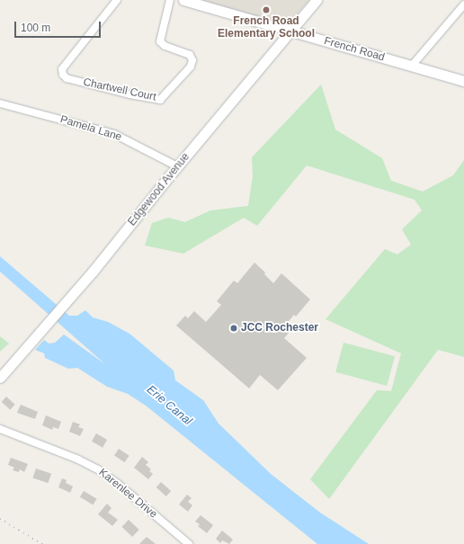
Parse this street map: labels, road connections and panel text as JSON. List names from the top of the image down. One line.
{"streets":{"street":["French Road","Chartwell Court","Pamela Lane","Edgewood Avenue","Karenlee Drive"]},"crossings":[["French Road","Edgewood Avenue"],["Pamela Lane","Edgewood Avenue"]],"water":["Erie Canal"],"places":["French Road Elementary School","JCC Rochester"],"scale_bar":"100 m"}
